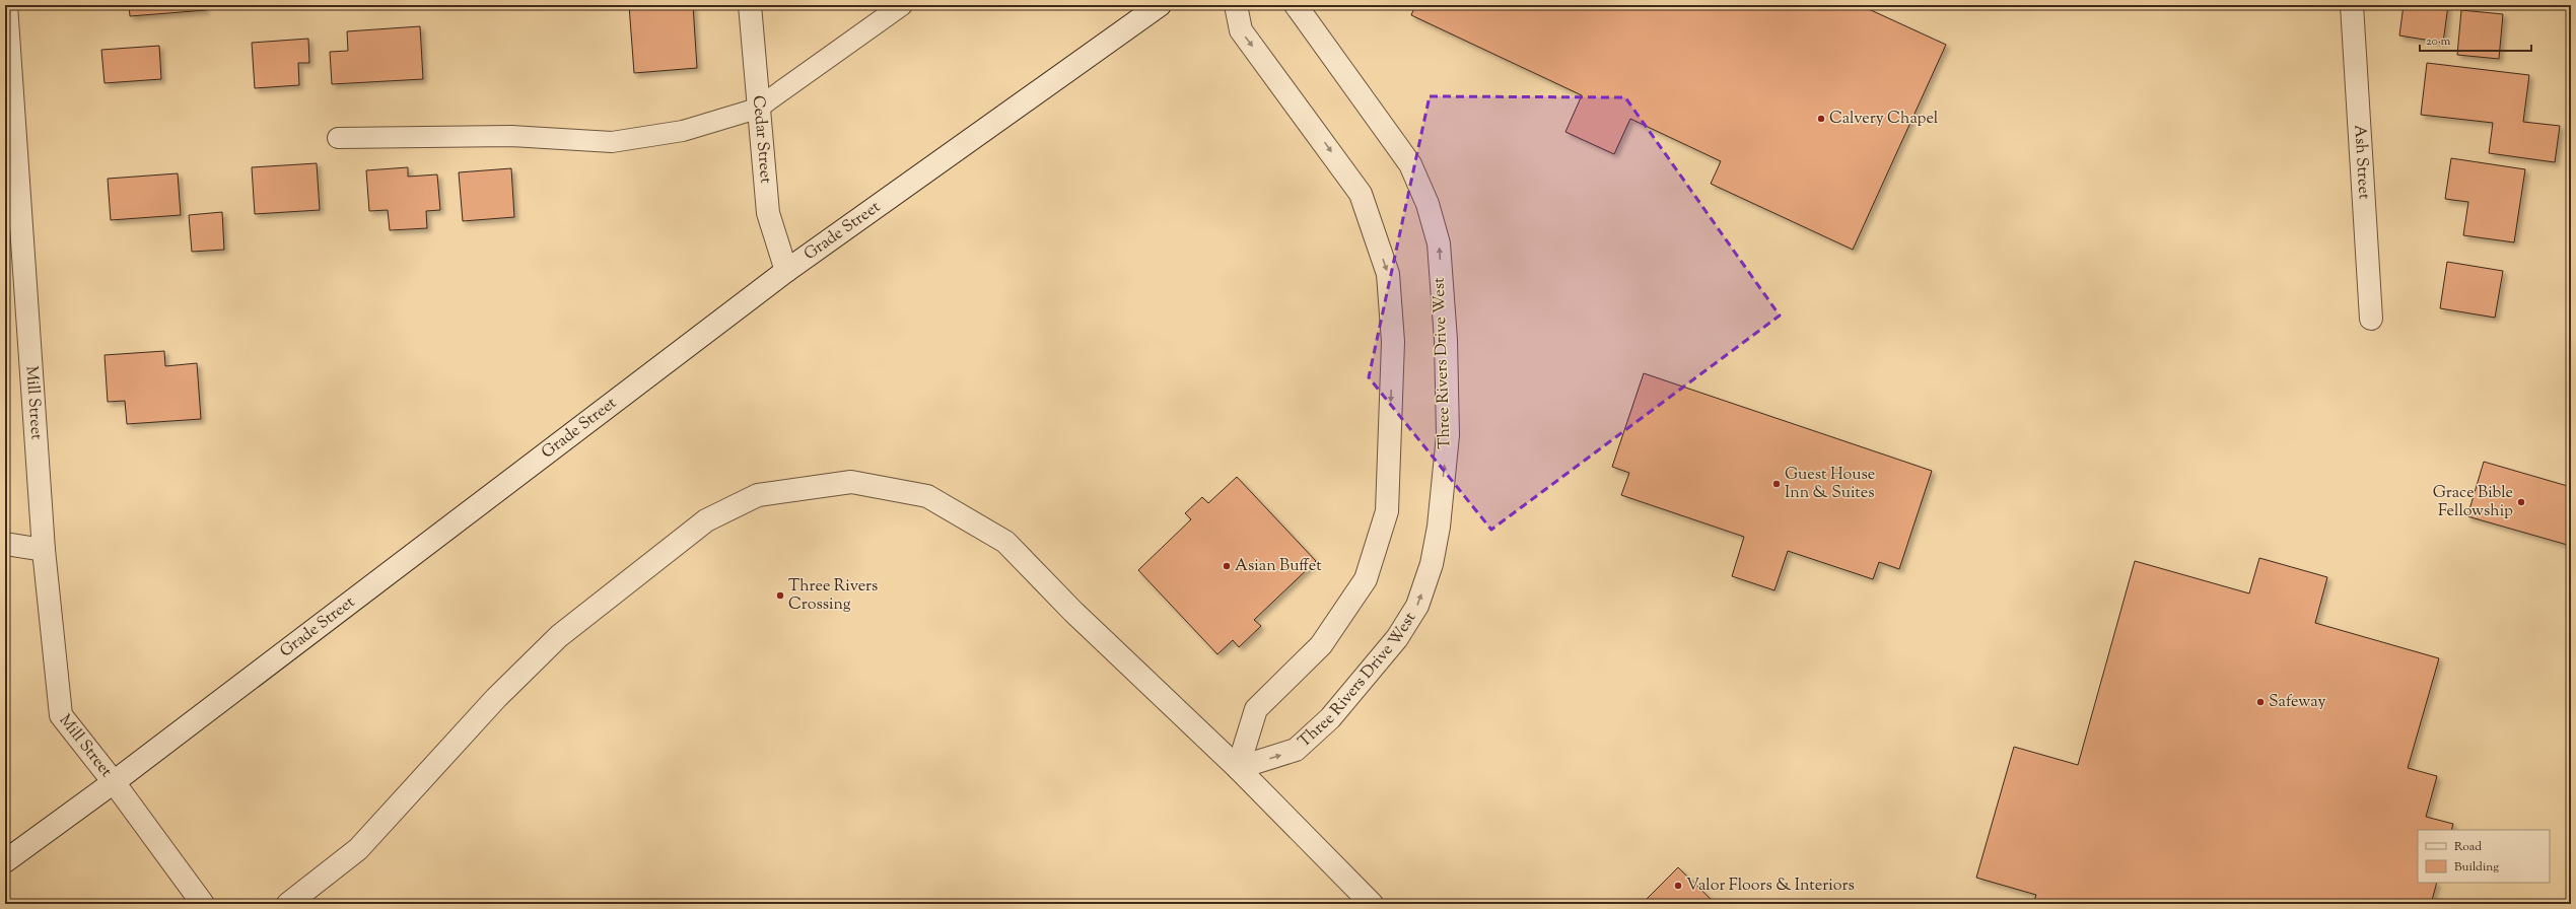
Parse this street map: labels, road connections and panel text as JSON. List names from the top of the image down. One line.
{"streets":{"street":["Cedar Street","Ash Street","Grade Street","Three Rivers Drive West","Mill Street"]},"crossings":[["Cedar Street","Grade Street"],["Grade Street","Mill Street"]],"one_way":["Three Rivers Drive West"],"places":["Calvery Chapel","Guest House Inn & Suites","Grace Bible Fellowship","Asian Buffet","Three Rivers Crossing","Safeway","Valor Floors & Interiors"],"legend":["Road","Building"],"scale_bar":"20 m"}
